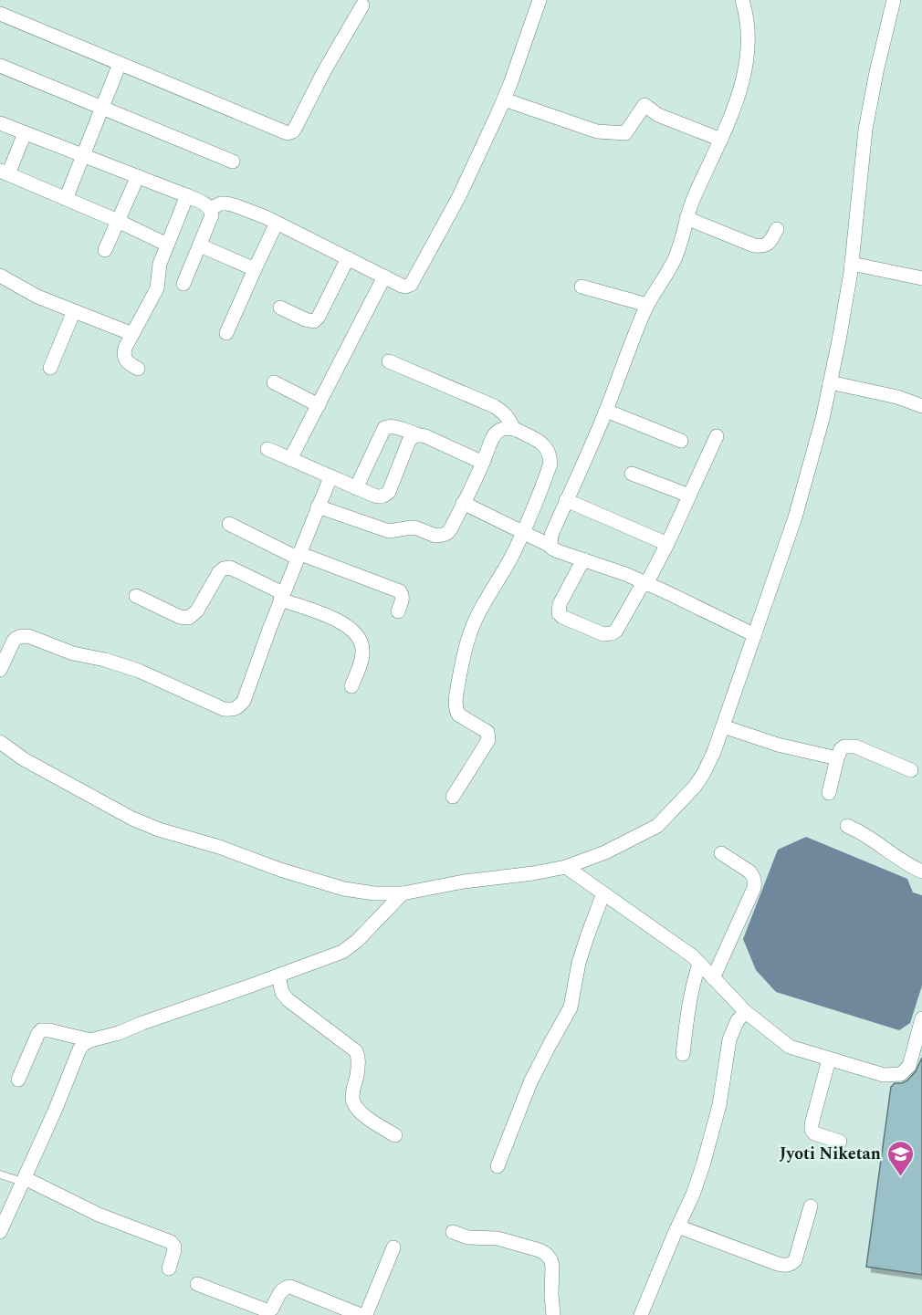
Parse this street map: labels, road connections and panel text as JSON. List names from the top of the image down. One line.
{"places":{"school or university":["Jyoti Niketan"]}}
